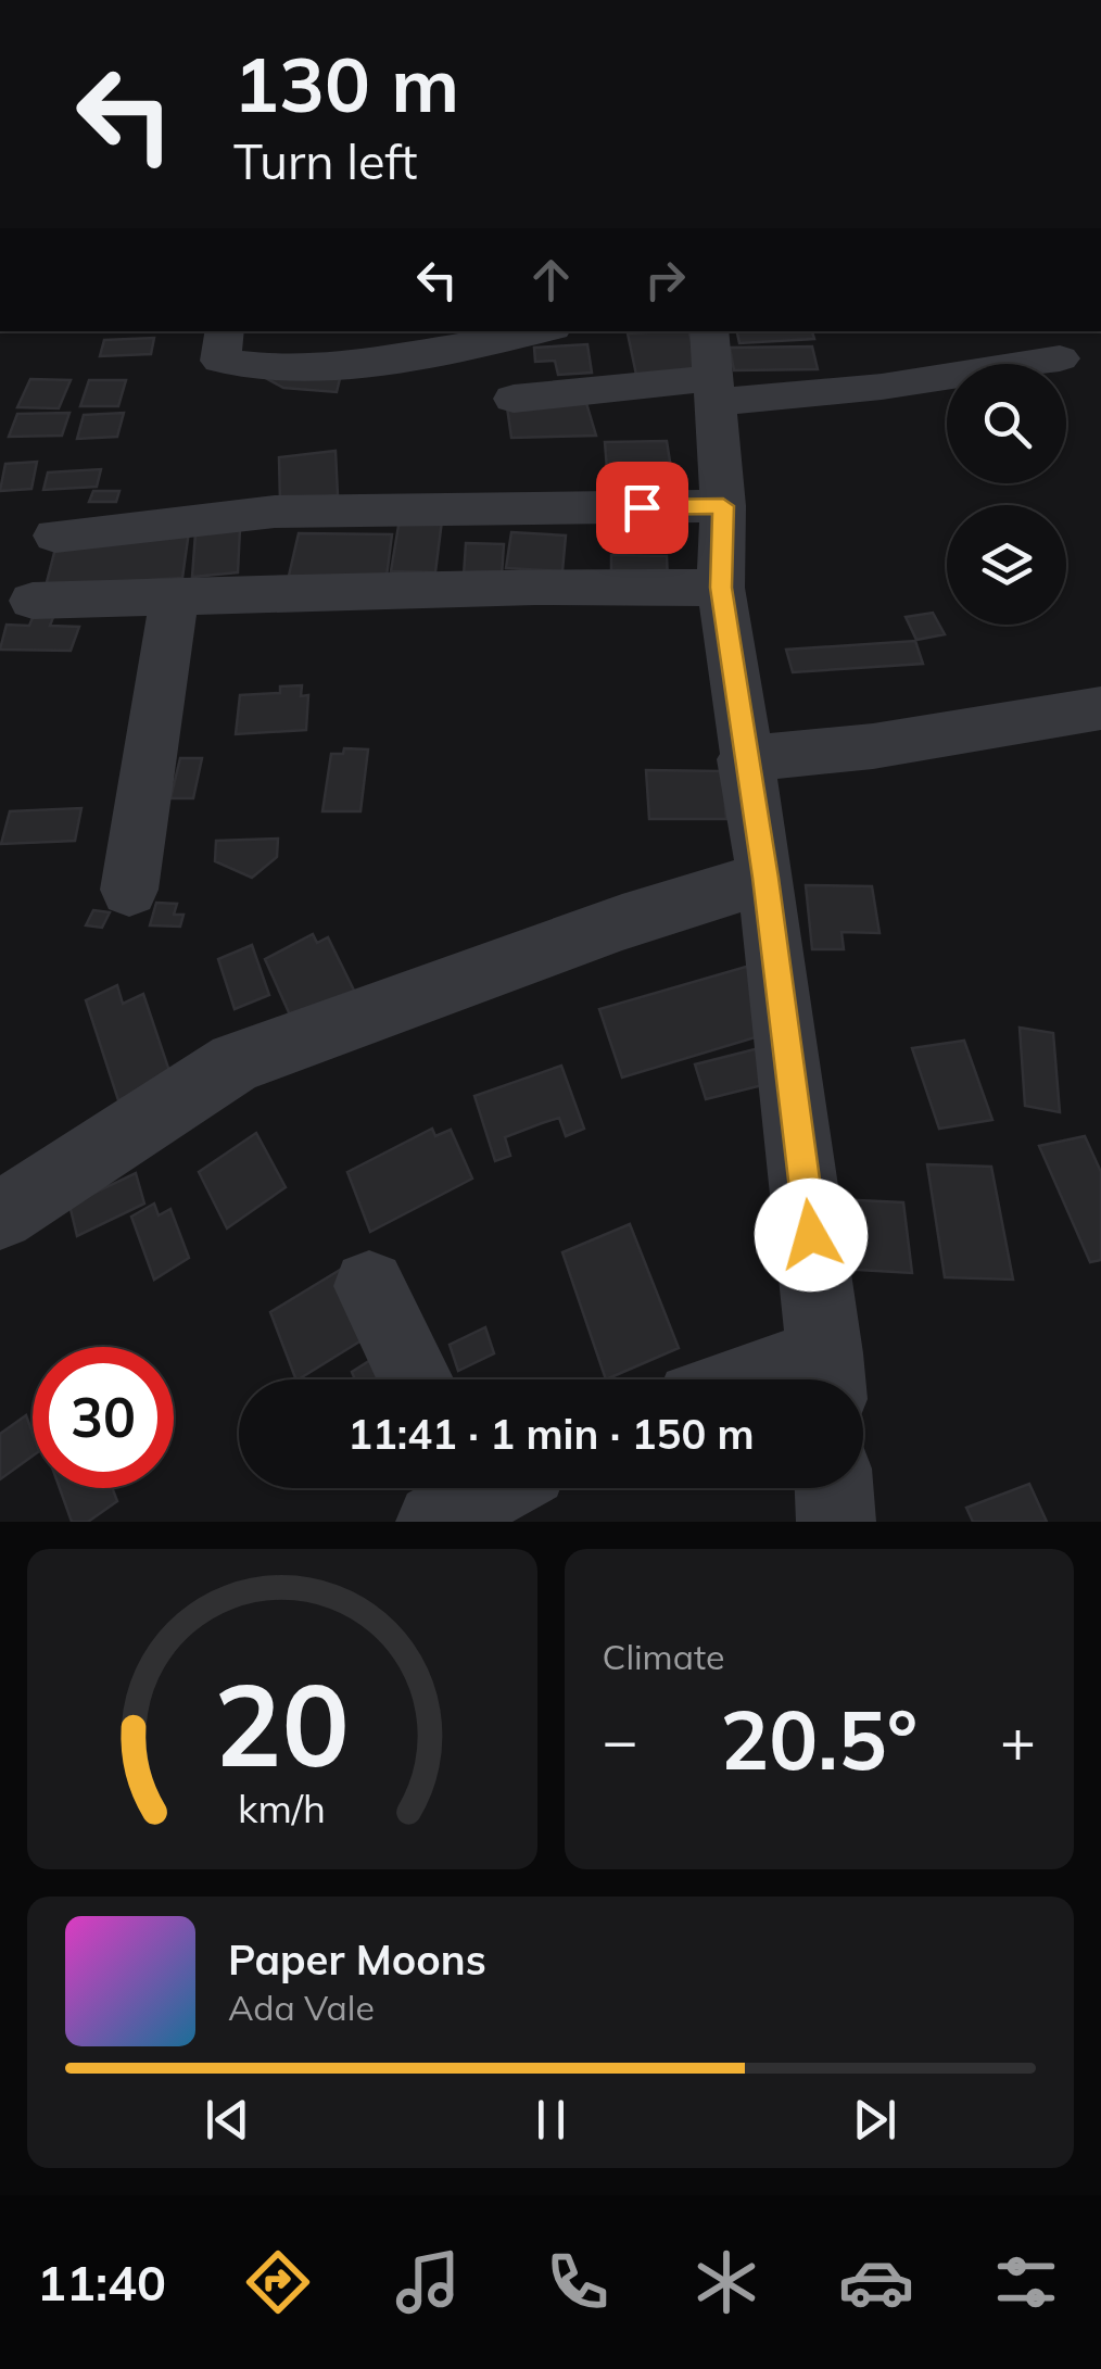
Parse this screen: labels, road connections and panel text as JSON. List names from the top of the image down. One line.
{"page":{"turn":["130 m","Turn left"],"limit":"30","trip":"11:41 · 1 min · 150 m","tile":"Climate","heat":["−","20.5°","+"],"song":["Paper Moons","Ada Vale"],"tabs":"11:40","gauge":["20","km/h"]}}
